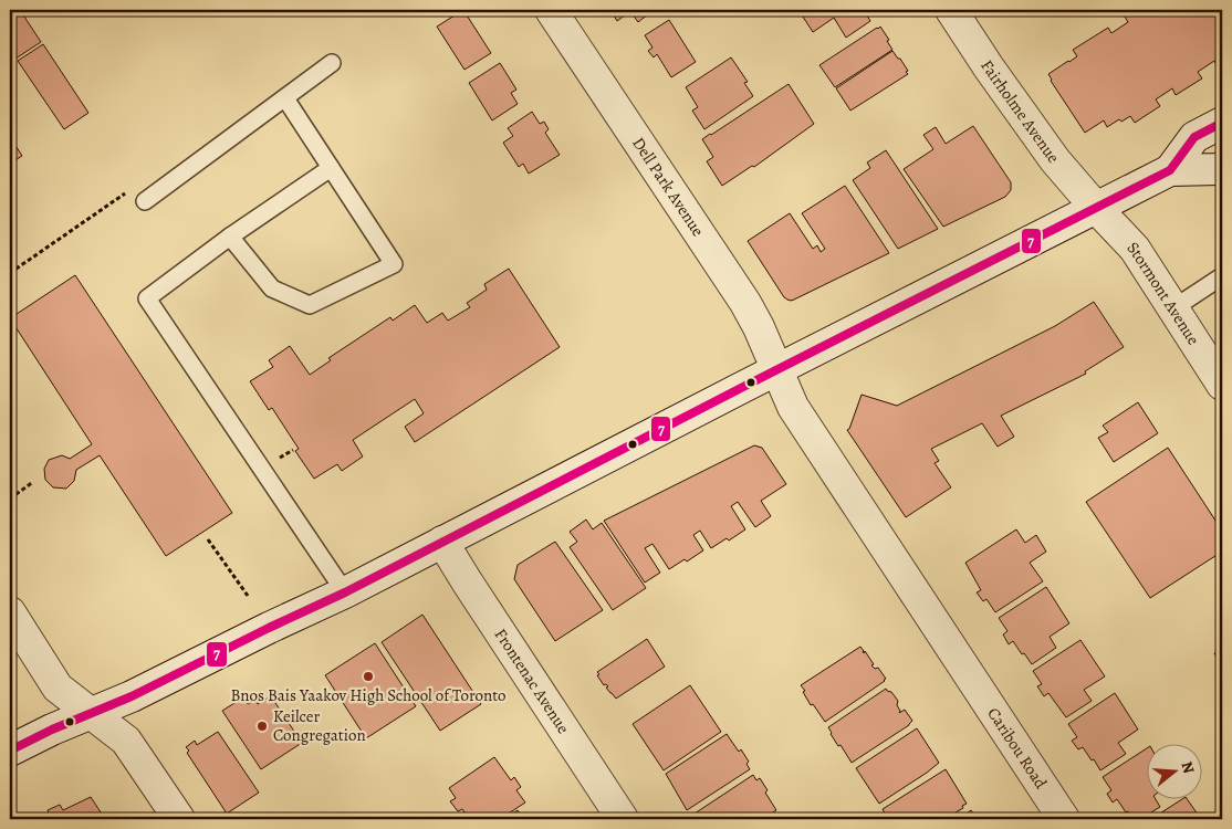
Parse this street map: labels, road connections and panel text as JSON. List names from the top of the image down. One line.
{"streets":{"street":["Fairholme Avenue","Dell Park Avenue","Stormont Avenue","Frontenac Avenue","Caribou Road"]},"crossings":[["Fairholme Avenue","Stormont Avenue"],["Dell Park Avenue","Caribou Road"]],"places":["Bnos Bais Yaakov High School of Toronto","Keilcer Congregation"],"lines":["transit line 7"],"north":"right"}
